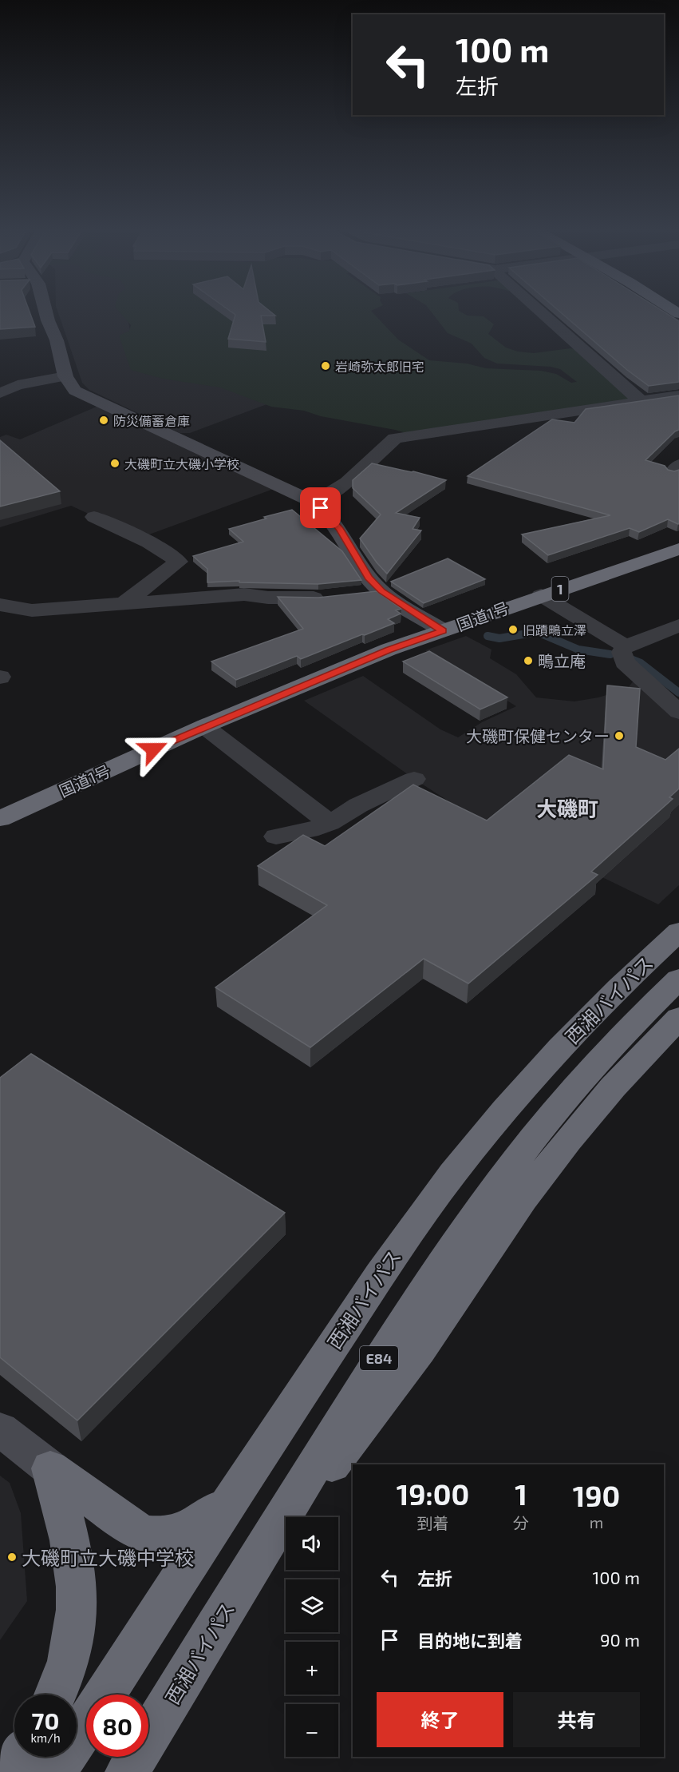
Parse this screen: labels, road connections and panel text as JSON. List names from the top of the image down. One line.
{"streets":{"highway":["1","国道1号","西湘バイパス","E84"]},"districts":["大磯町"],"places":["岩崎弥太郎旧宅","防災備蓄倉庫","大磯町立大磯小学校","旧蹟鴫立澤","鴫立庵","大磯町保健センター","大磯町立大磯中学校"],"page":{"turn":["100 m","左折"],"eta":["19:00","到着","1","分","190","m"],"map_buttons":["+","−"],"list":[{"name":"左折","value":"100 m"},{"name":"目的地に到着","value":"90 m"}],"buttons":["終了","共有"],"speed":"70 km/h","limit":"80"}}
